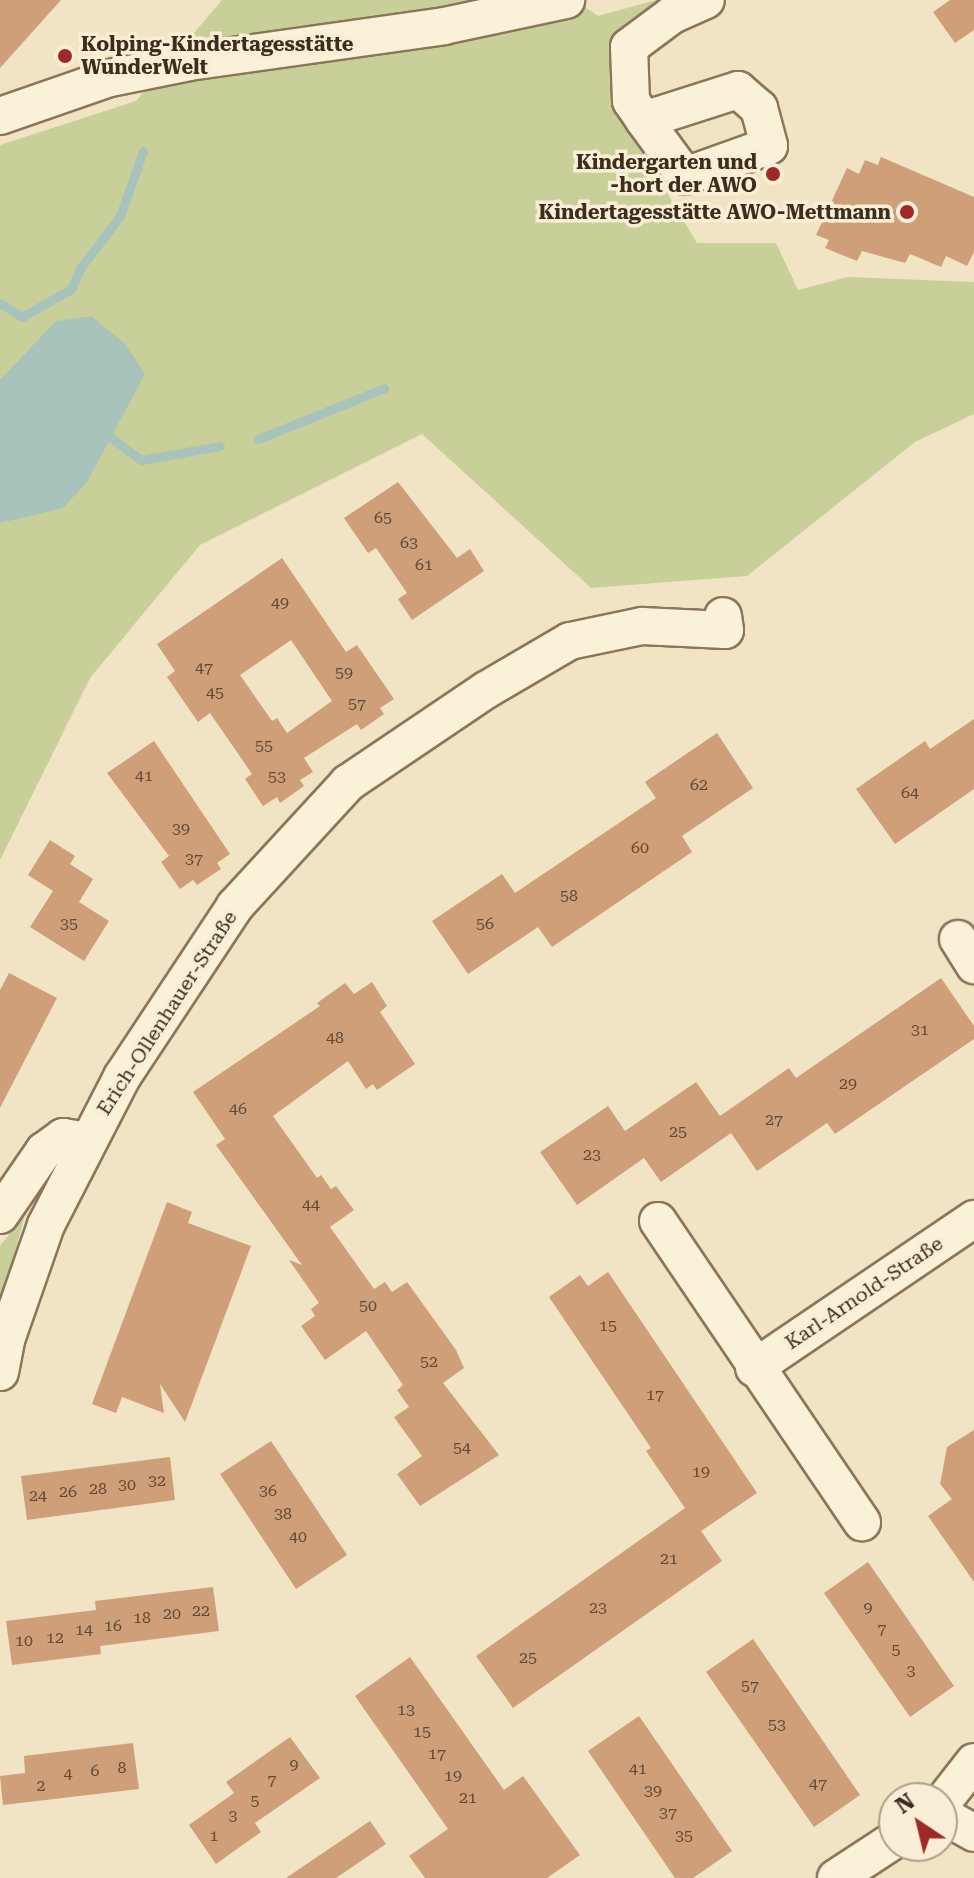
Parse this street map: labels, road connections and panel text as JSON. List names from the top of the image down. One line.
{"streets":{"street":["Erich-Ollenhauer-Straße","Karl-Arnold-Straße"]},"places":["Kolping-Kindertagesstätte WunderWelt","Kindergarten und -hort der AWO","Kindertagesstätte AWO-Mettmann"],"house_numbers":["65","63","61","49","47","59","45","57","55","41","53","62","64","39","60","37","58","35","56","31","48","29","46","27","25","23","44","50","15","52","17","54","19","32","30","28","36","26","24","38","40","21","23","9","22","20","18","16","7","14","12","10","5","25","3","57","13","53","15","17","9","8","41","6","4","19","7","47","2","39","21","5","37","3","1","35"],"north":"top left"}
